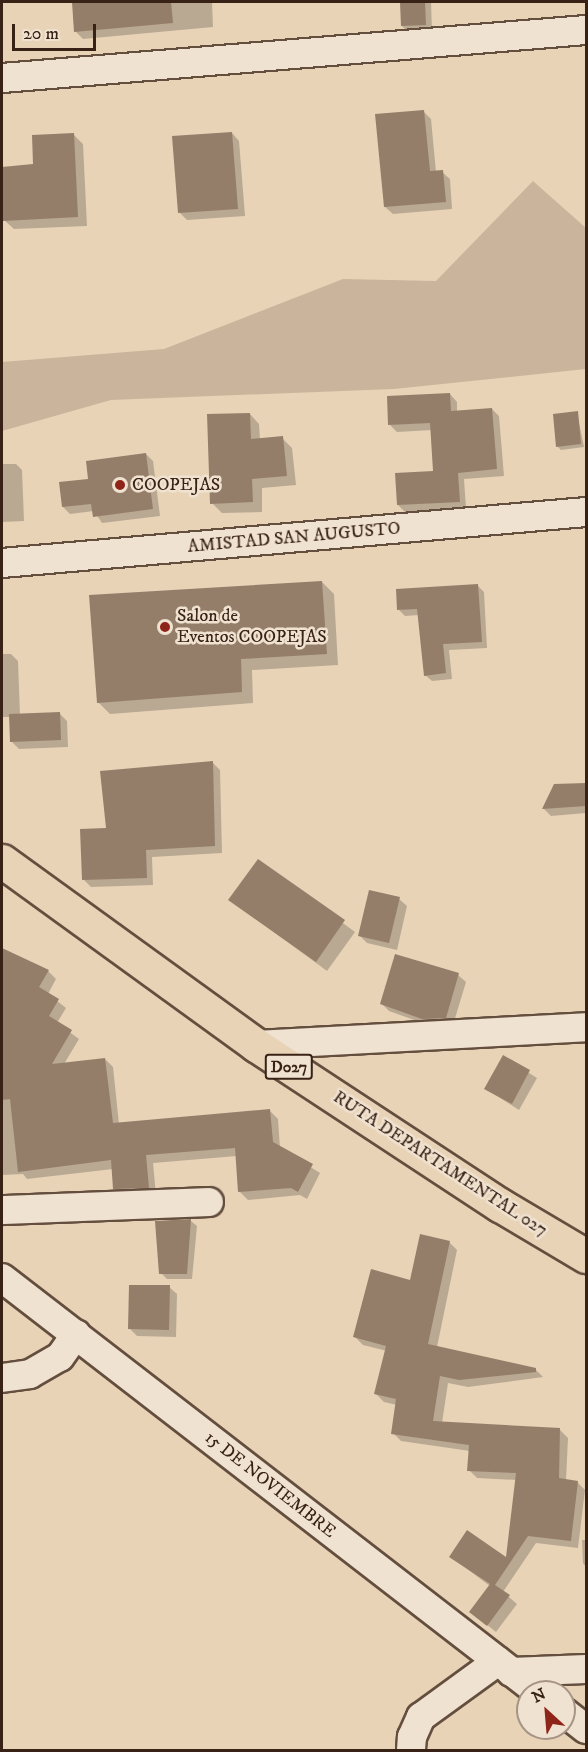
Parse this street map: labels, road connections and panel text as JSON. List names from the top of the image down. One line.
{"streets":{"main road":["D027","RUTA DEPARTAMENTAL 027"],"street":["AMISTAD SAN AUGUSTO","15 DE NOVIEMBRE"]},"places":["COOPEJAS","Salon de Eventos COOPEJAS"],"scale_bar":"20 m","north":"top left"}
